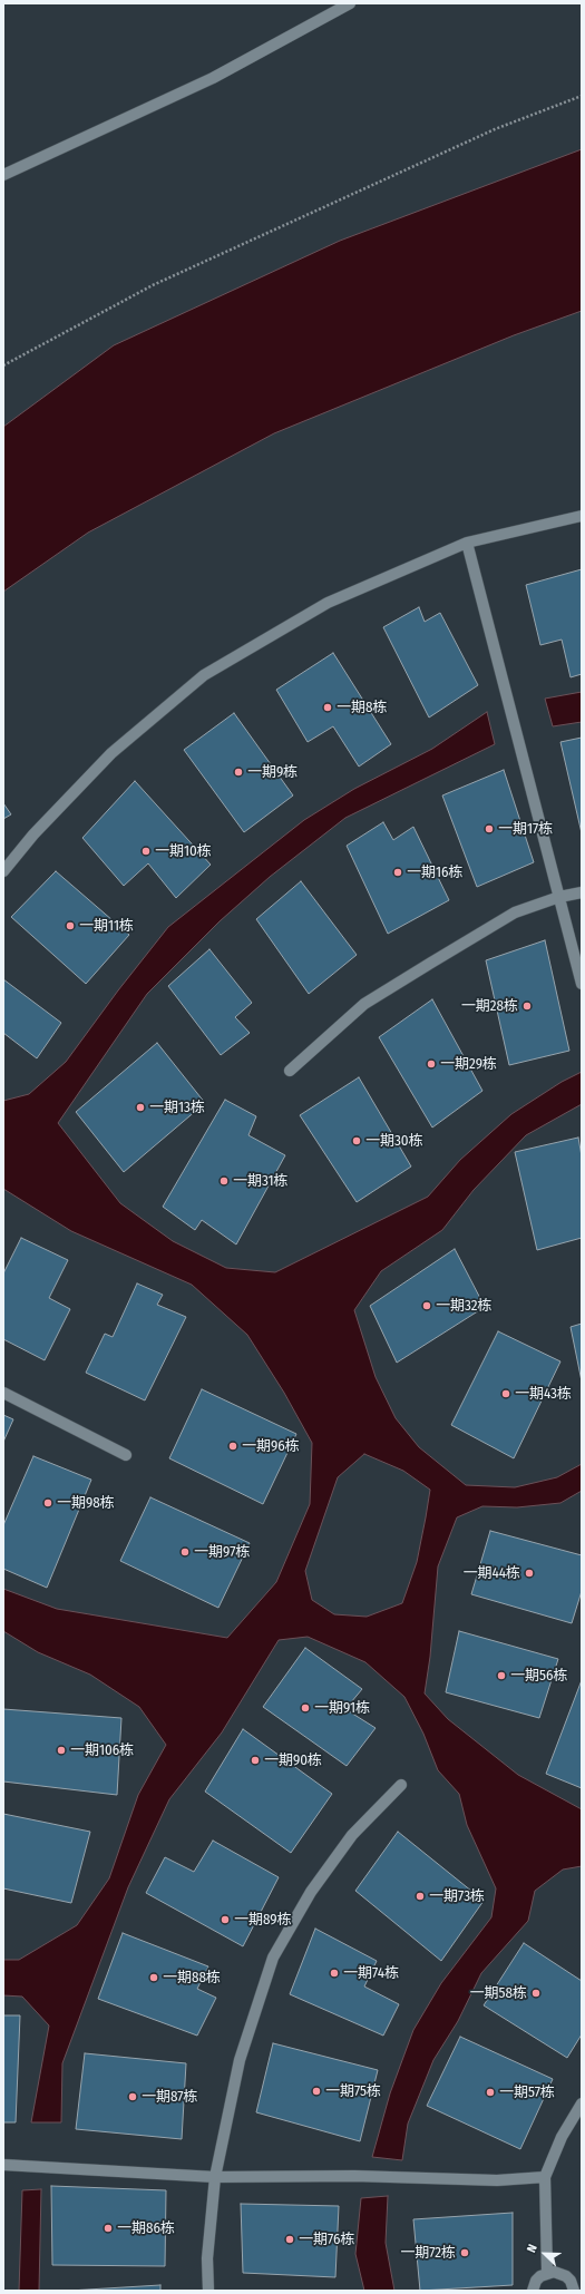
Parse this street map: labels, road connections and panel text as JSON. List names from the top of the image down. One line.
{"places":["一期8栋","一期9栋","一期17栋","一期10栋","一期16栋","一期11栋","一期28栋","一期29栋","一期13栋","一期30栋","一期31栋","一期32栋","一期43栋","一期96栋","一期98栋","一期97栋","一期44栋","一期56栋","一期91栋","一期106栋","一期90栋","一期73栋","一期89栋","一期74栋","一期88栋","一期58栋","一期75栋","一期57栋","一期87栋","一期86栋","一期76栋","一期72栋"],"north":"top left"}
